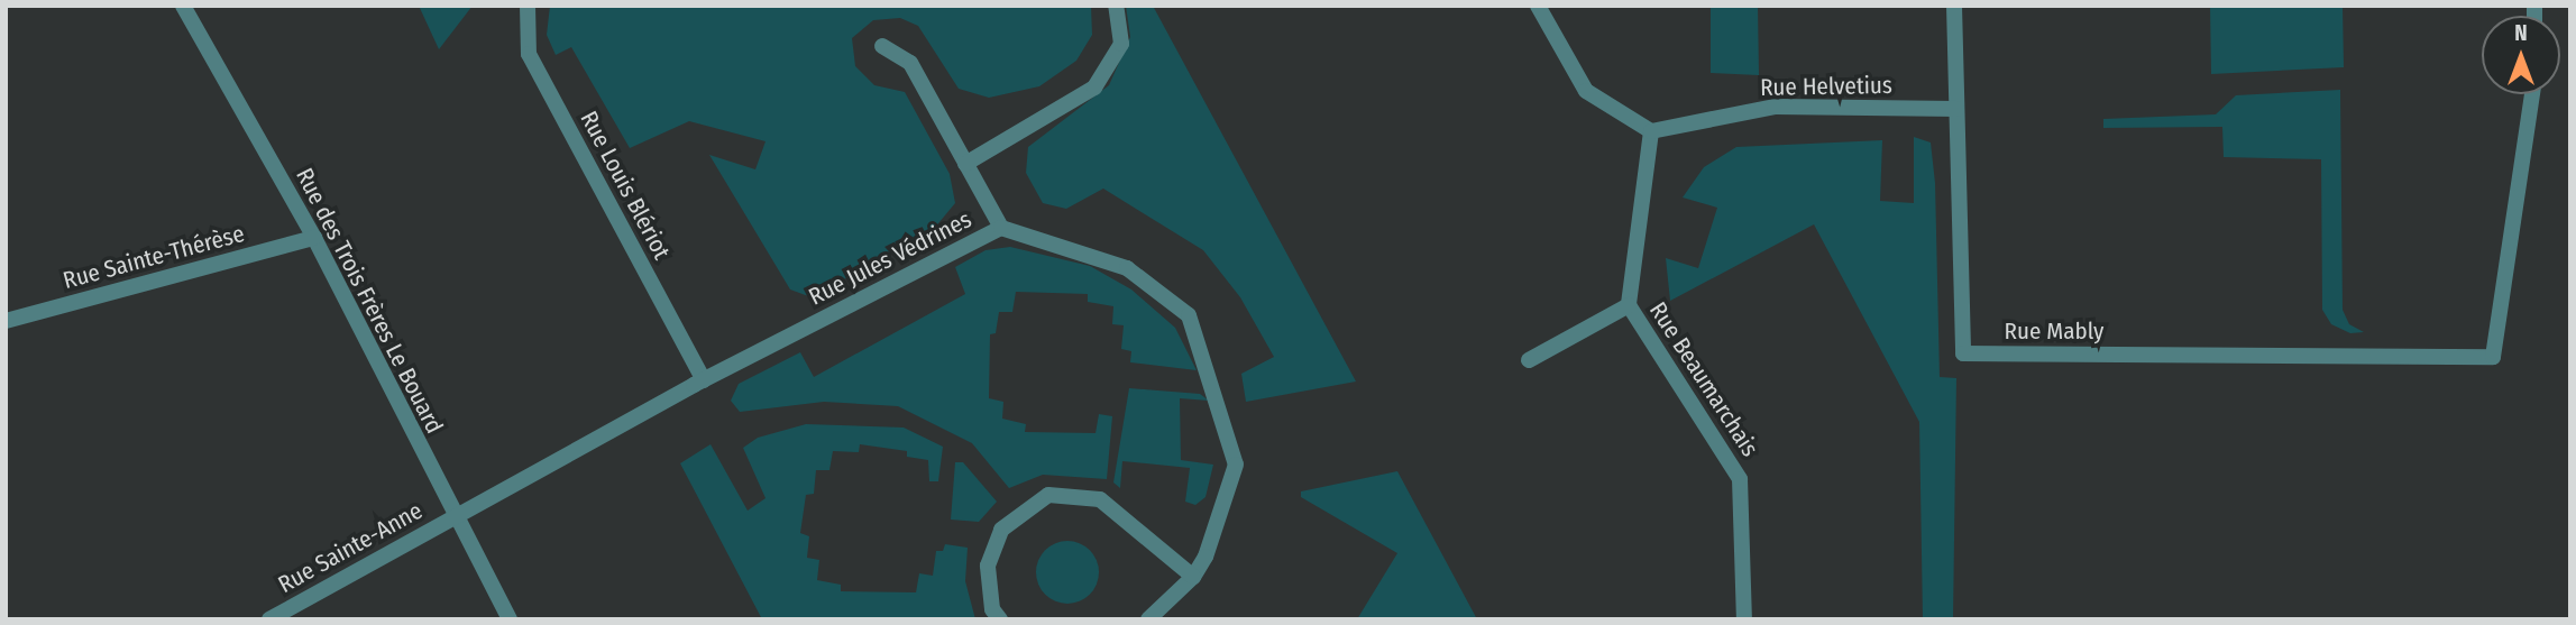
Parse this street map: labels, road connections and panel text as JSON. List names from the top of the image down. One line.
{"streets":{"street":["Rue Helvetius","Rue Louis Blériot","Rue Sainte-Thérèse","Rue Jules Védrines","Rue des Trois Frères Le Bouard","Rue Mably","Rue Beaumarchais","Rue Sainte-Anne"]},"crossings":[["Rue Helvetius","Rue Mably"],["Rue Helvetius","Rue Beaumarchais"],["Rue Louis Blériot","Rue Jules Védrines"],["Rue Sainte-Thérèse","Rue des Trois Frères Le Bouard"],["Rue Jules Védrines","Rue des Trois Frères Le Bouard"],["Rue Jules Védrines","Rue Sainte-Anne"],["Rue des Trois Frères Le Bouard","Rue Sainte-Anne"]],"north":"top"}
